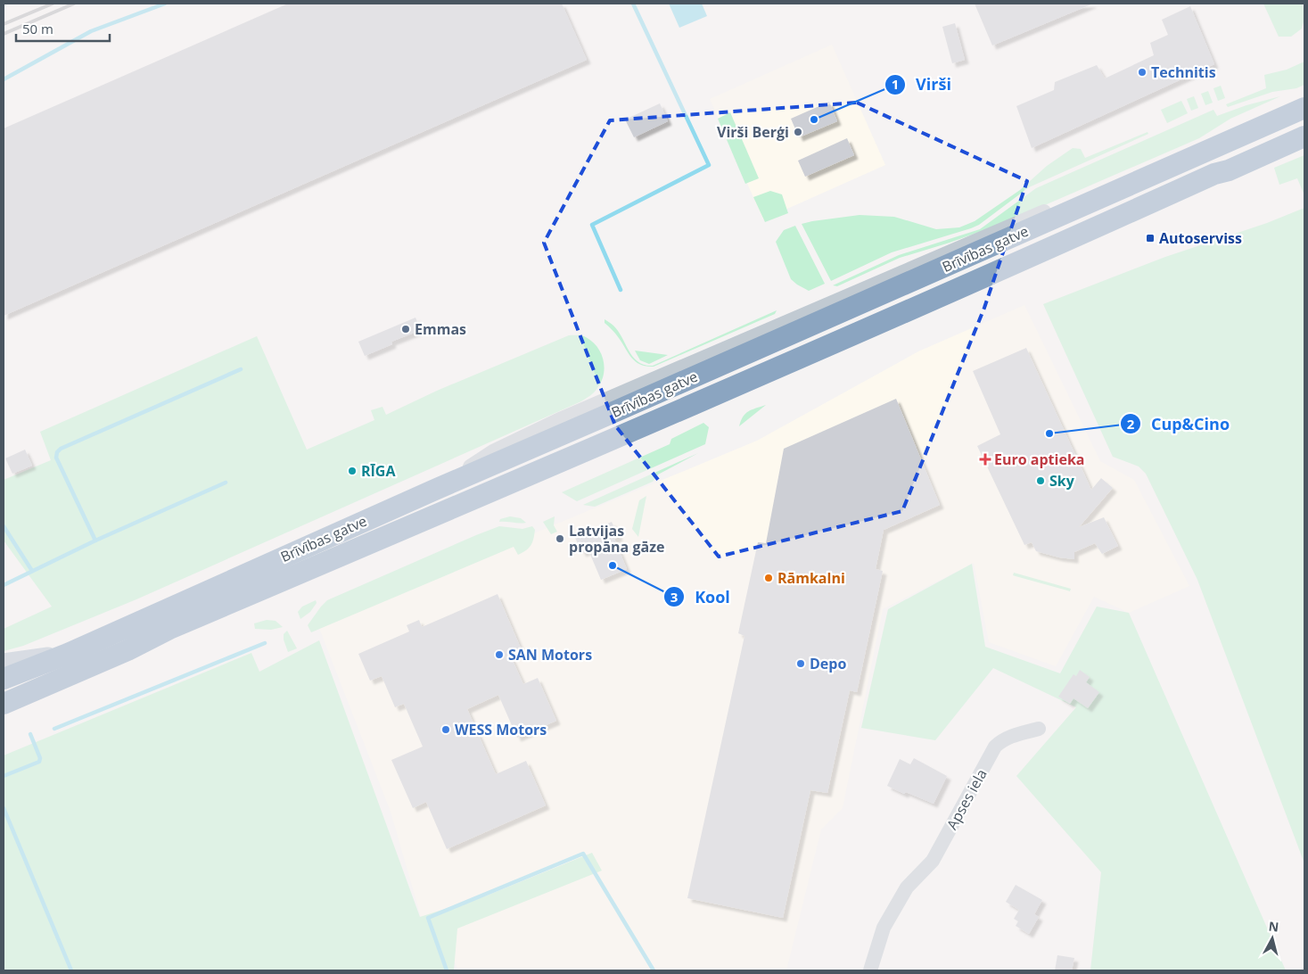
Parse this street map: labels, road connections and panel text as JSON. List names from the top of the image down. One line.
{"streets":{"highway":["Brīvības gatve"],"street":["Apses iela"]},"places":{"other":["Technitis","Virši","Virši Berģi","Emmas","Cup&Cino","RĪGA","Sky","Latvijas propāna gāze","Kool","Rāmkalni","SAN Motors","Depo","WESS Motors"],"transit":["Autoserviss"],"health":["Euro aptieka"]},"scale_bar":"50 m","north":"top"}
